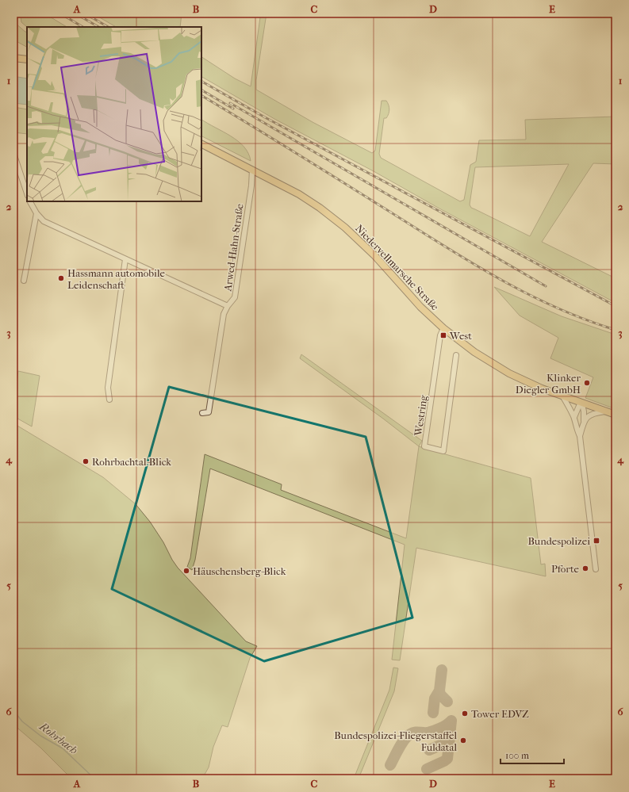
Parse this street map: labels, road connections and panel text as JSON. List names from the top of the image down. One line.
{"streets":{"main road":["Niedervellmarsche Straße"],"street":["Arwed-Hahn-Straße","Westring"]},"crossings":[["Arwed-Hahn-Straße","Niedervellmarsche Straße"],["Niedervellmarsche Straße","Westring"]],"water":["Rohrbach"],"places":{"other":["Hassmann automobile Leidenschaft","Klinker Diegler GmbH","Rohrbachtal-Blick","Pforte","Häuschensberg-Blick","Tower EDVZ","Bundespolizei-Fliegerstaffel Fuldatal"],"transit":["West","Bundespolizei"]},"scale_bar":"100 m","grid":{"columns":["A","B","C","D","E"],"rows":["1","2","3","4","5","6"]}}
